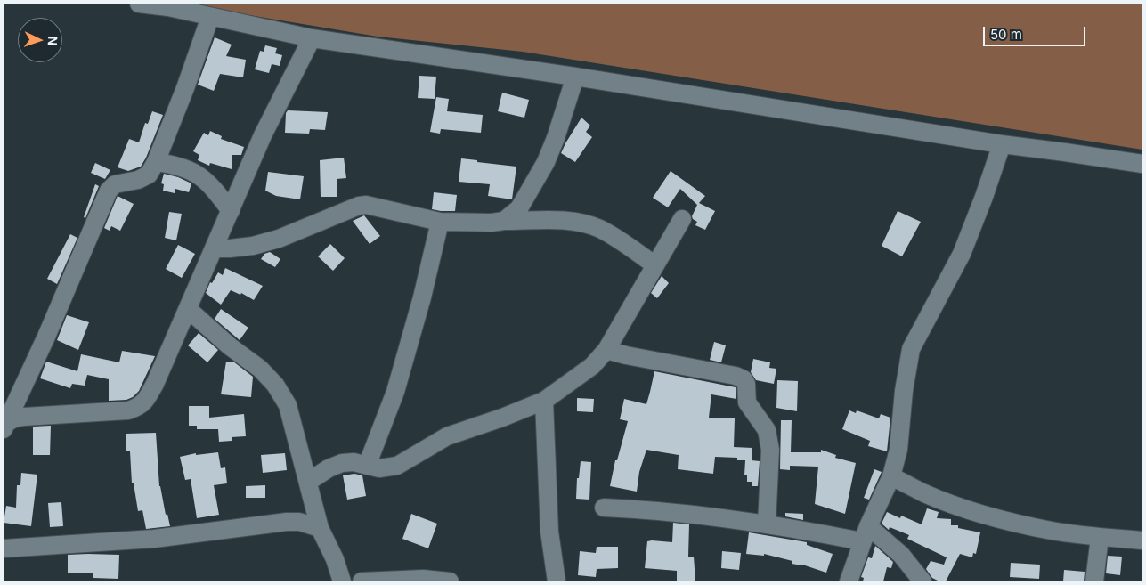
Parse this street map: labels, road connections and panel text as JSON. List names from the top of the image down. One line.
{"scale_bar":"50 m","north":"right"}
